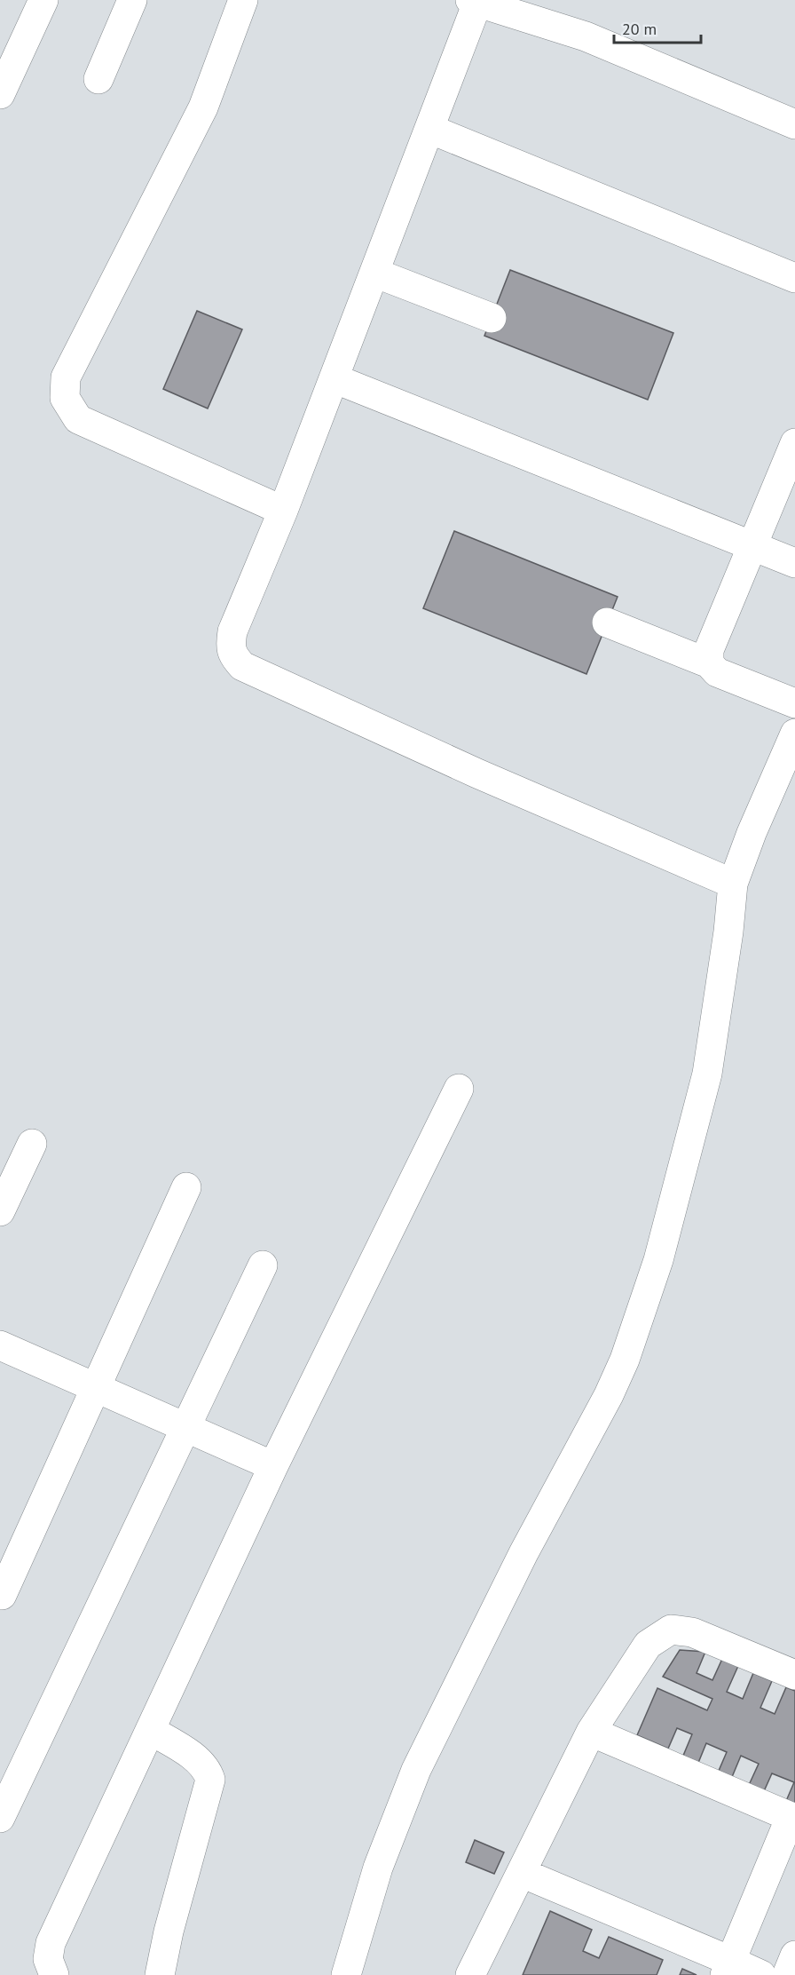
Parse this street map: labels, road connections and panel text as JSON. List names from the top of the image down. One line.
{"scale_bar":"20 m"}
